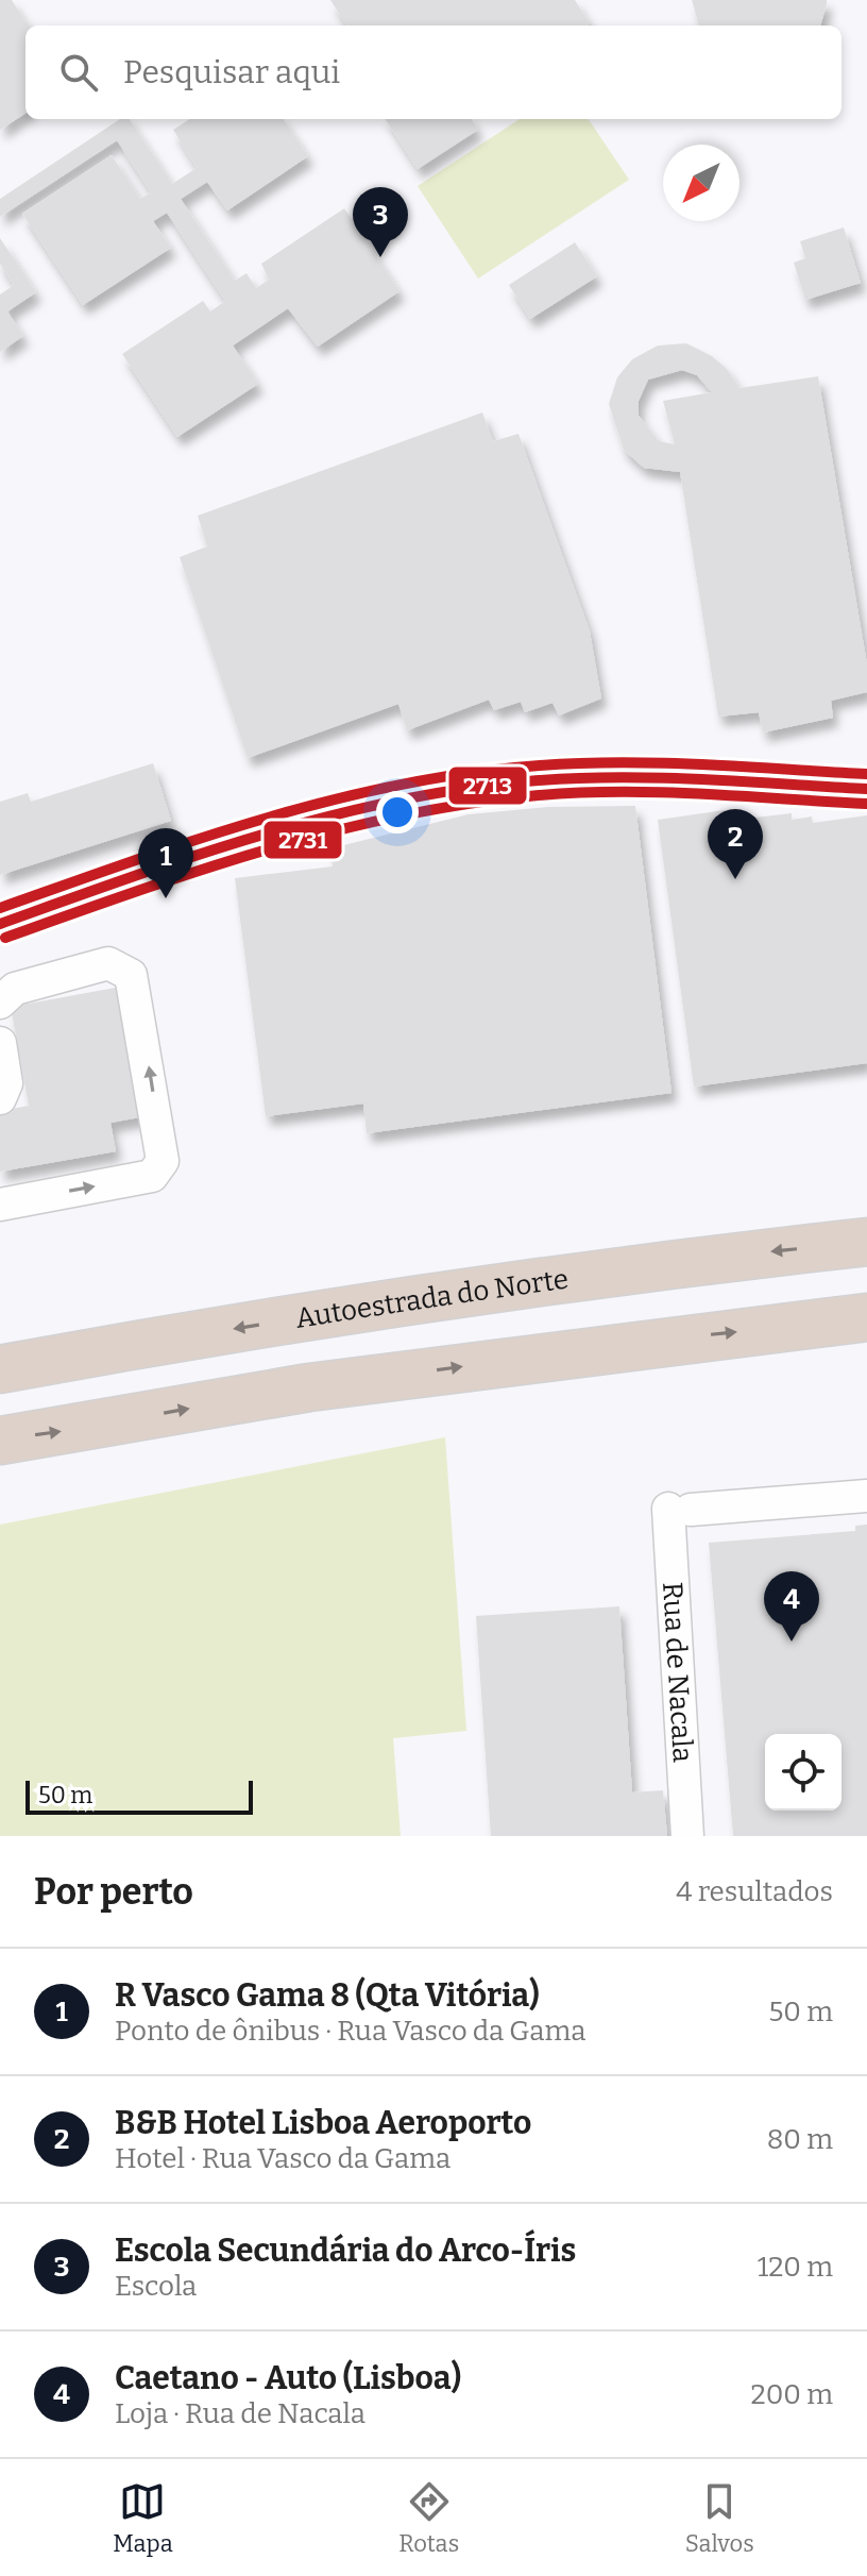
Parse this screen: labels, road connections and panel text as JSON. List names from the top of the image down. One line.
{"streets":{"highway":["Autoestrada do Norte"],"street":["Rua de Nacala"]},"lines":["transit line 2713","transit line 2731"],"scale_bar":"50 m","north":"bottom left","page":{"search":"Pesquisar aqui","pins":["3","2","1","4"],"scale":"50 m","heading":["Por perto","4 resultados"],"list":[{"mark":"1","name":"R Vasco Gama 8 (Qta Vitória)","note":"Ponto de ônibus · Rua Vasco da Gama","value":"50 m"},{"mark":"2","name":"B&B Hotel Lisboa Aeroporto","note":"Hotel · Rua Vasco da Gama","value":"80 m"},{"mark":"3","name":"Escola Secundária do Arco-Íris","note":"Escola","value":"120 m"},{"mark":"4","name":"Caetano - Auto (Lisboa)","note":"Loja · Rua de Nacala","value":"200 m"}],"nav":["Mapa","Rotas","Salvos"]}}
